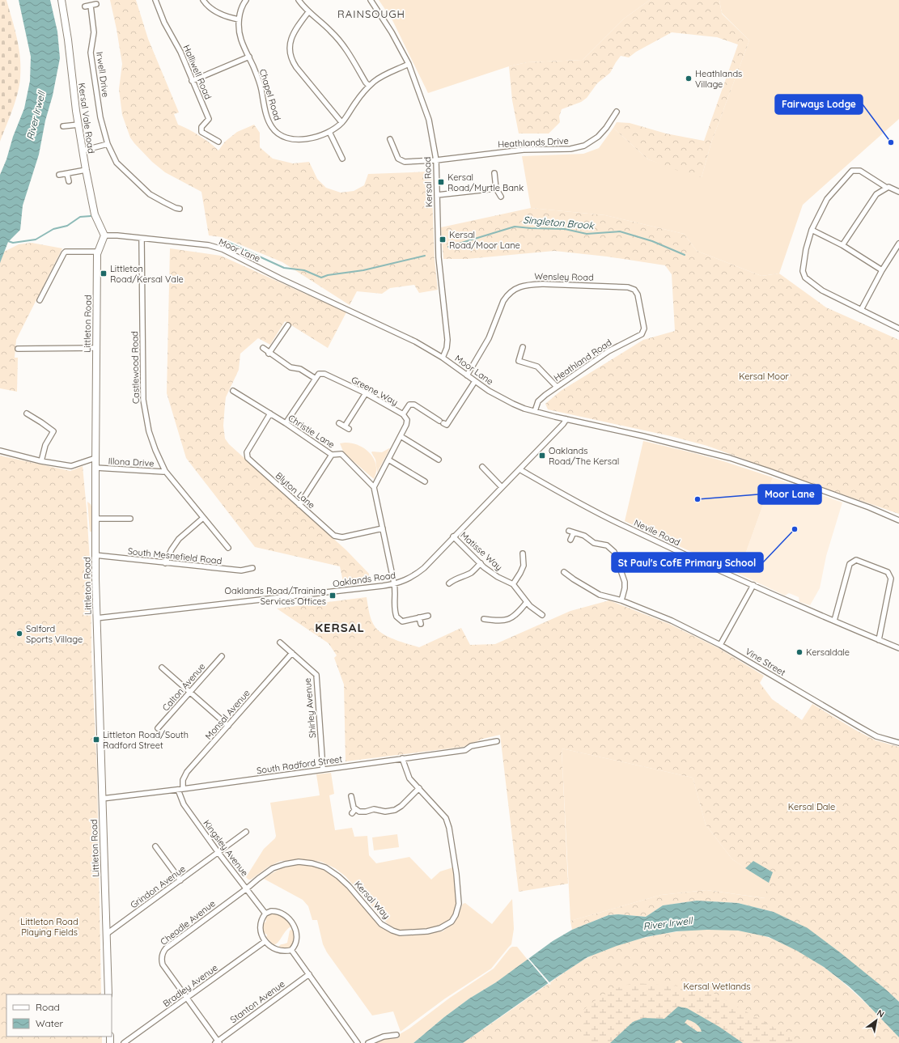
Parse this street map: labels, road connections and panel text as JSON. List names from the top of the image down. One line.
{"streets":{"street":["Halliwell Road","Irwell Drive","Chapel Road","Kersal Vale Road","Heathlands Drive","Kersal Road","Moor Lane","Wensley Road","Littleton Road","Heathland Road","Castlewood Road","Greene Way","Christie Lane","Illona Drive","Blyton Lane","Nevile Road","Matisse Way","South Mesnefield Road","Oaklands Road","Vine Street","Calton Avenue","Shirley Avenue","Monsal Avenue","South Radford Street","Kingsley Avenue","Grindon Avenue","Kersal Way","Cheadle Avenue","Bradley Avenue","Stanton Avenue"]},"crossings":[["Chapel Road","Kersal Road"],["Kersal Vale Road","Moor Lane"],["Kersal Vale Road","Littleton Road"],["Heathlands Drive","Kersal Road"],["Kersal Road","Moor Lane"],["Moor Lane","Wensley Road"],["Moor Lane","Littleton Road"],["Moor Lane","Heathland Road"],["Moor Lane","Castlewood Road"],["Moor Lane","Oaklands Road"],["Wensley Road","Heathland Road"],["Littleton Road","Illona Drive"],["Littleton Road","South Mesnefield Road"],["Littleton Road","Oaklands Road"],["Littleton Road","South Radford Street"],["Littleton Road","Grindon Avenue"],["Castlewood Road","Illona Drive"],["Greene Way","Christie Lane"],["Christie Lane","Blyton Lane"],["Nevile Road","Oaklands Road"],["Matisse Way","Oaklands Road"],["Shirley Avenue","Monsal Avenue"],["Shirley Avenue","South Radford Street"],["Monsal Avenue","South Radford Street"],["Monsal Avenue","Kingsley Avenue"],["South Radford Street","Kingsley Avenue"],["South Radford Street","Kersal Way"],["Kingsley Avenue","Grindon Avenue"],["Kingsley Avenue","Kersal Way"],["Kingsley Avenue","Cheadle Avenue"],["Kingsley Avenue","Bradley Avenue"],["Kersal Way","Cheadle Avenue"],["Cheadle Avenue","Bradley Avenue"],["Cheadle Avenue","Stanton Avenue"]],"districts":["RAINSOUGH","KERSAL"],"water":["River Irwell","Singleton Brook"],"parks":["Kersal Moor","Kersal Dale","Littleton Road Playing Fields","Kersal Wetlands"],"places":{"other":["Heathlands Village","Fairways Lodge","Moor Lane","St Paul's CofE Primary School","Salford Sports Village","Kersaldale"],"transit":["Kersal Road/Myrtle Bank","Kersal Road/Moor Lane","Littleton Road/Kersal Vale","Oaklands Road/The Kersal","Oaklands Road/Training Services Offices","Littleton Road/South Radford Street"]},"legend":["Road","Water"],"north":"top right"}
